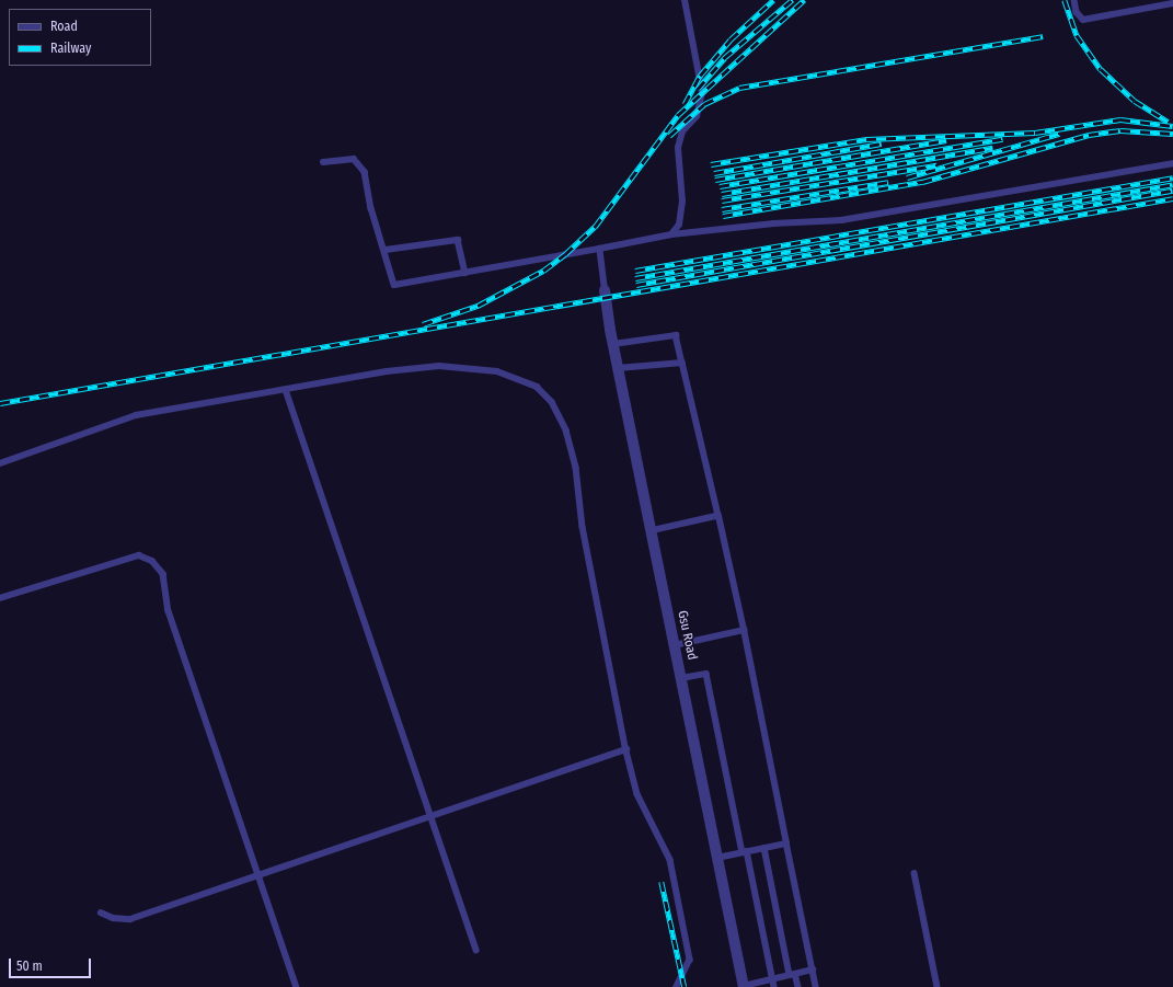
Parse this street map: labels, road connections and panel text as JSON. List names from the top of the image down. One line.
{"streets":{"street":["Gsu Road"]},"legend":["Road","Railway"],"scale_bar":"50 m"}
